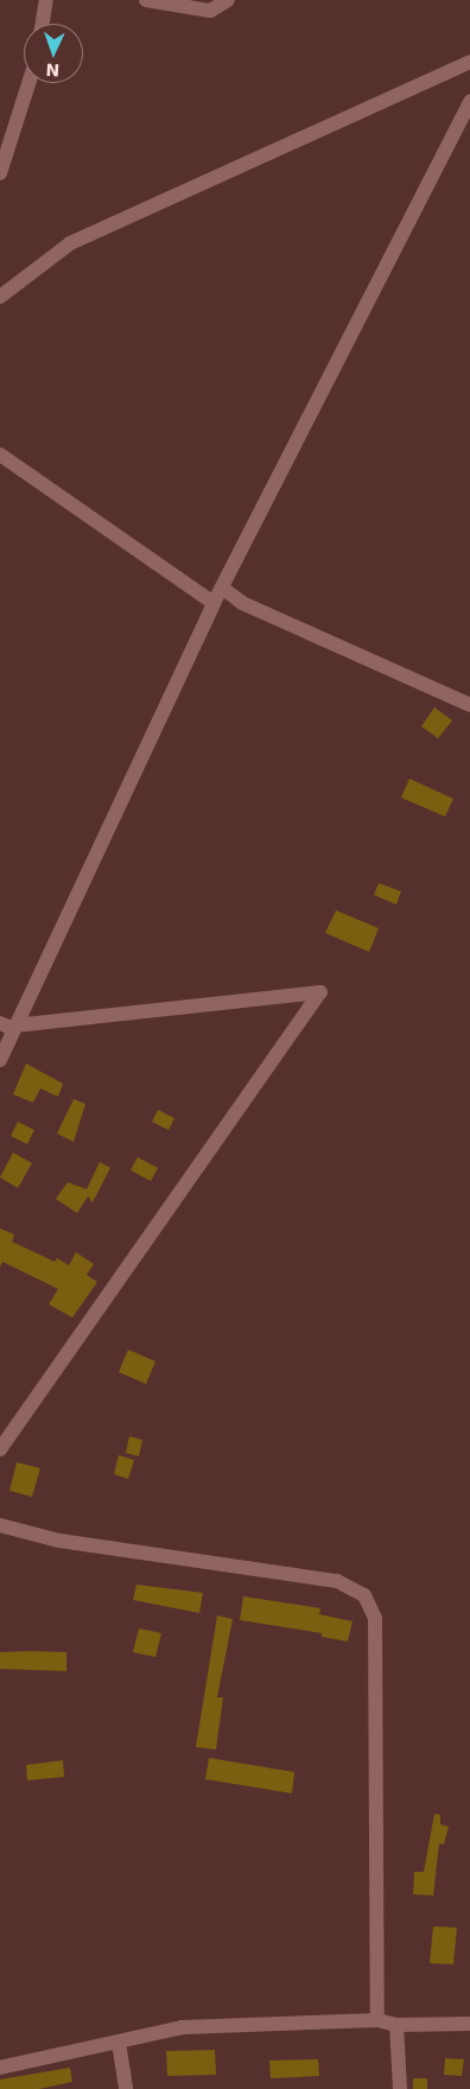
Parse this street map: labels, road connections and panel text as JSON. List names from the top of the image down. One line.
{"north":"bottom"}
